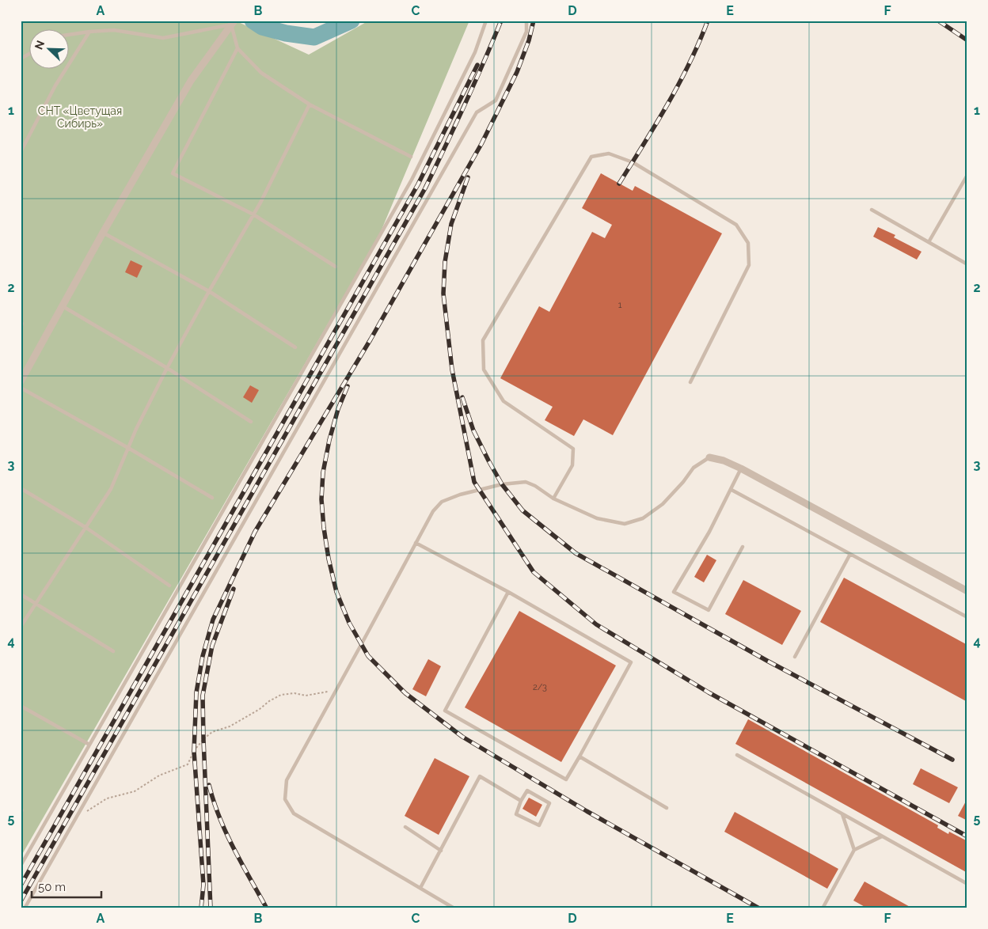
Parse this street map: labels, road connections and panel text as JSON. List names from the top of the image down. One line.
{"parks":["СНТ «Цветущая Сибирь»"],"house_numbers":["1","2/3"],"scale_bar":"50 m","north":"top left","grid":{"columns":["A","B","C","D","E","F"],"rows":["1","2","3","4","5"]}}
